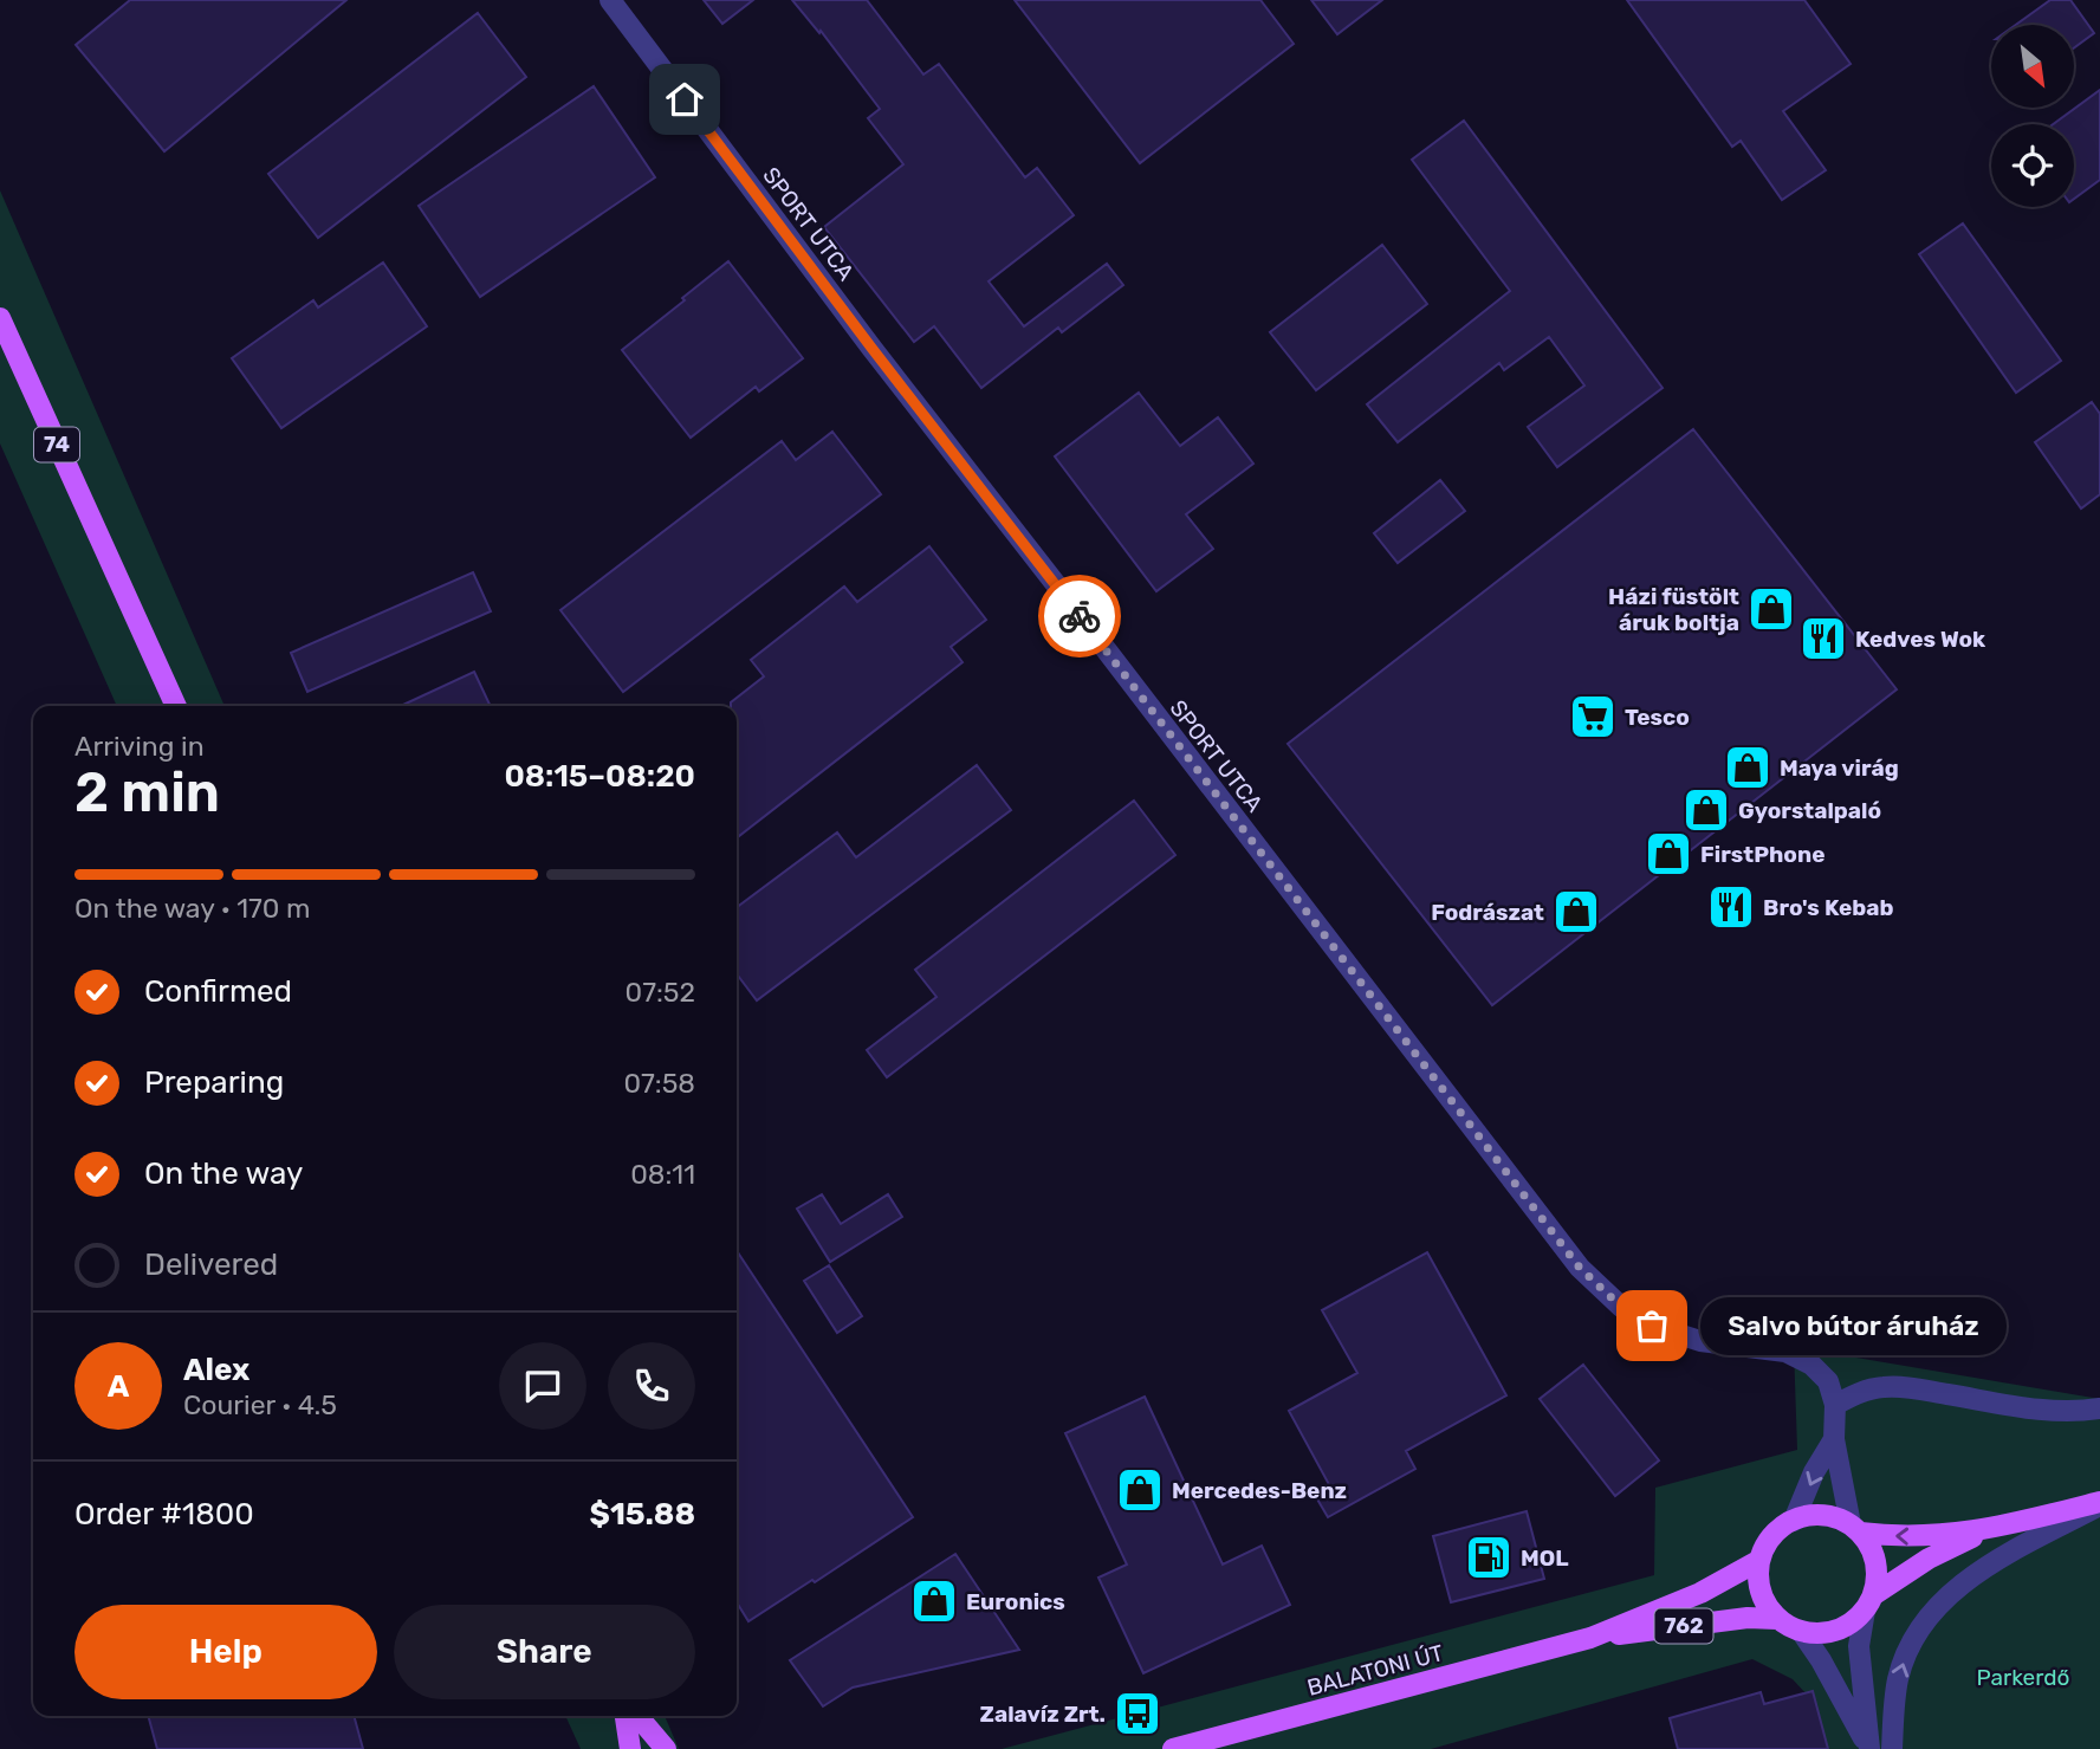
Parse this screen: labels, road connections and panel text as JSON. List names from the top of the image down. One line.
{"streets":{"main road":["74","762","BALATONI ÚT"],"street":["SPORT UTCA"]},"parks":["Parkerdő"],"places":{"shop":["Házi füstölt áruk boltja","Maya virág","Gyorstalpaló","FirstPhone","Fodrászat","Mercedes-Benz","Euronics"],"restaurant":["Kedves Wok","Bro's Kebab"],"supermarket":["Tesco"],"other":["Salvo bútor áruház"],"fuel station":["MOL"],"bus stop":["Zalavíz Zrt."]},"north":"bottom right","page":{"heading":["2 min","Arriving in","08:15–08:20"],"panel":["Alex","Courier · 4.5","Order #1800","$15.88"],"bar":"On the way · 170 m","list":[["Confirmed","07:52"],["Preparing","07:58"],["On the way","08:11"],"Delivered"],"bubble":"Salvo bútor áruház","round":"A","buttons":["Help","Share"]}}
